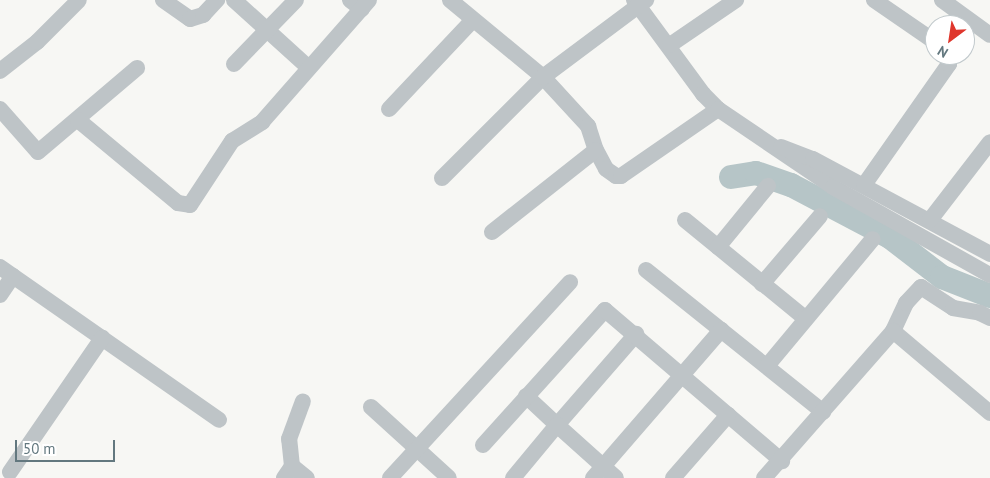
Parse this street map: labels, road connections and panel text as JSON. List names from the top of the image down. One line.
{"scale_bar":"50 m","north":"bottom left"}
